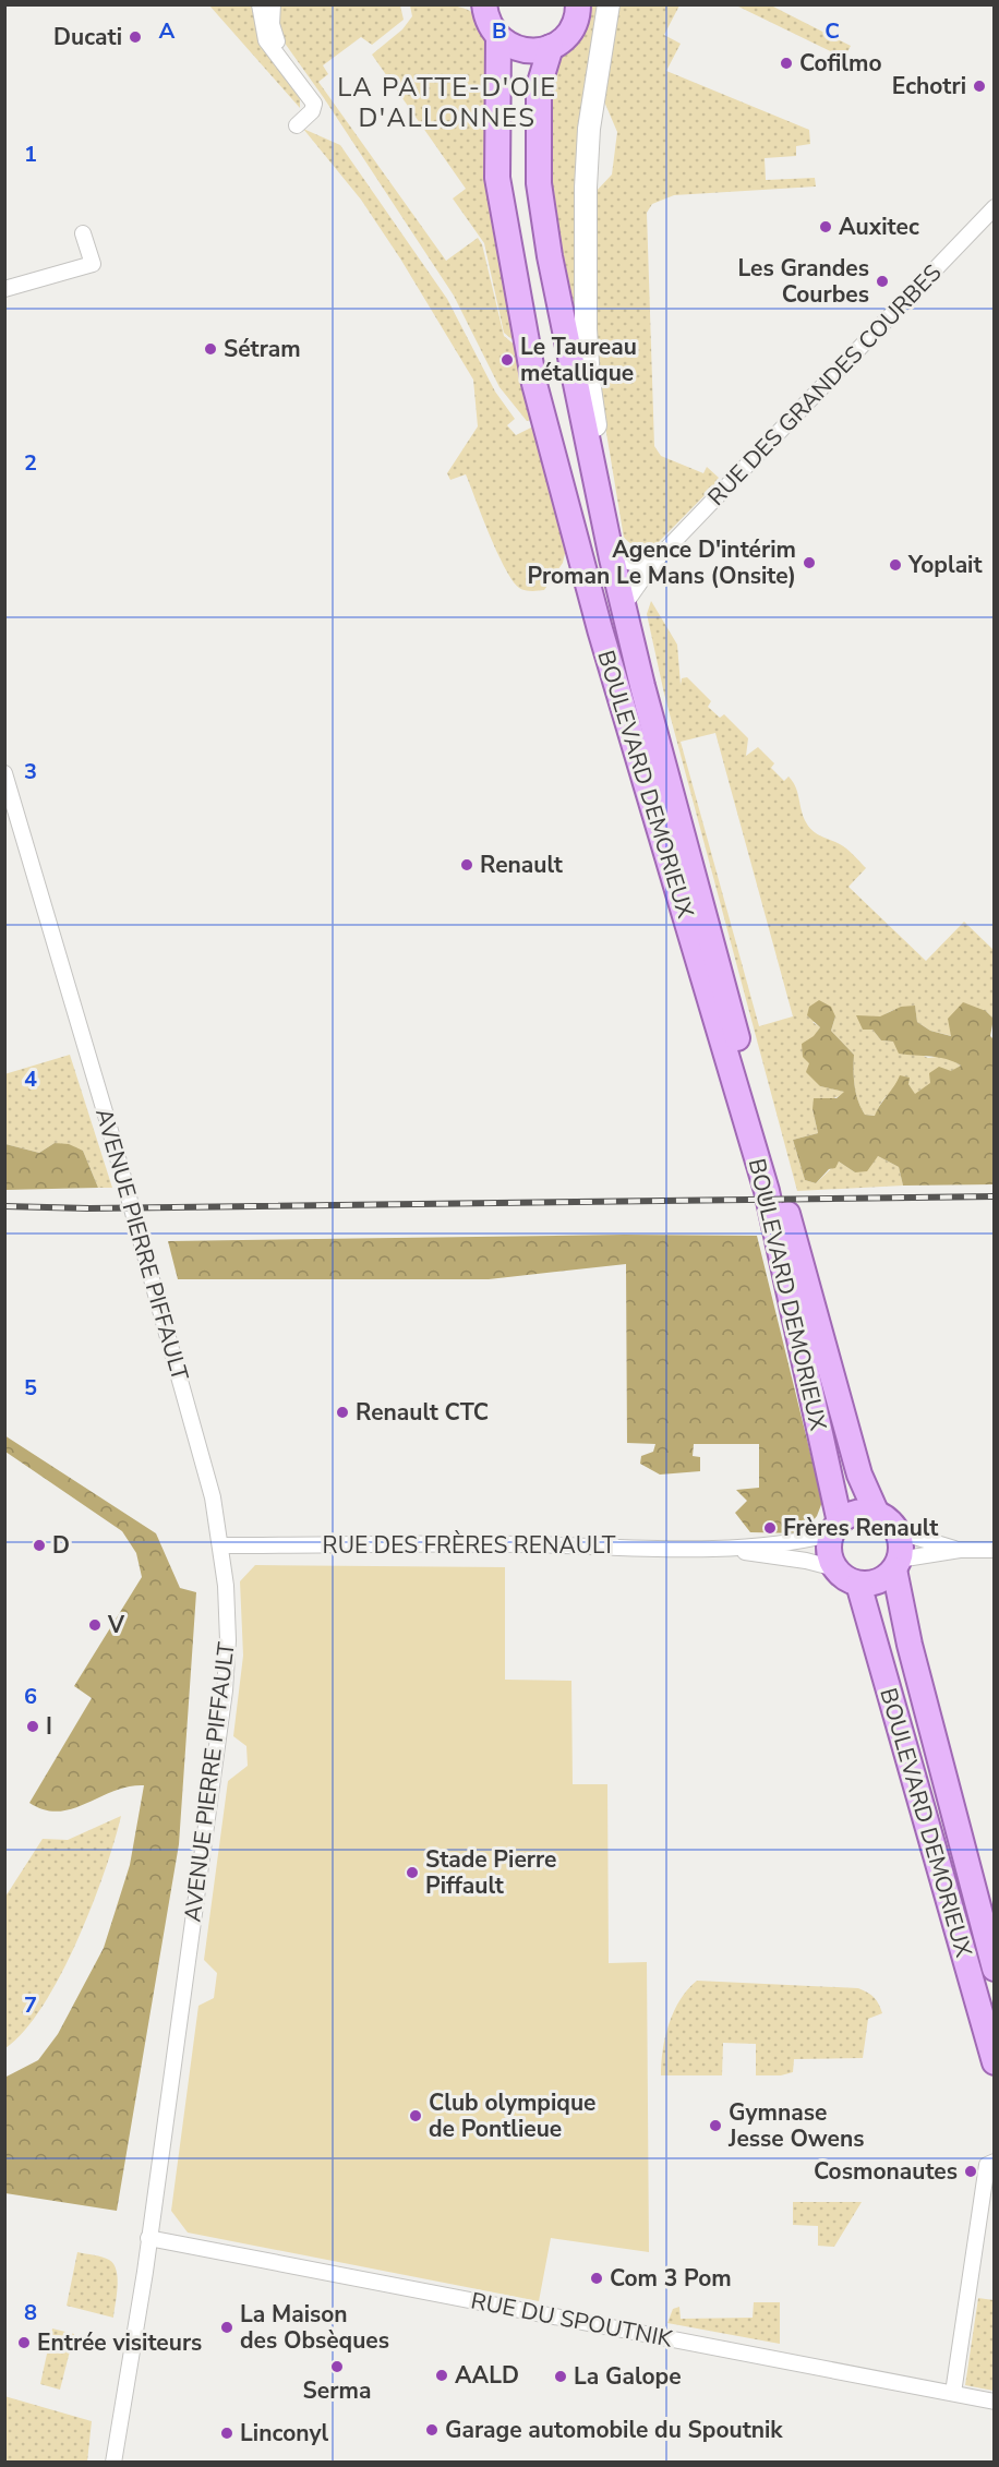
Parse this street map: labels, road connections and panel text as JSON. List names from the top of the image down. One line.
{"streets":{"main road":["BOULEVARD DEMORIEUX"],"street":["RUE DES GRANDES COURBES","AVENUE PIERRE PIFFAULT","RUE DES FRÈRES RENAULT","RUE DU SPOUTNIK"]},"crossings":[["BOULEVARD DEMORIEUX","RUE DES FRÈRES RENAULT"],["AVENUE PIERRE PIFFAULT","RUE DES FRÈRES RENAULT"],["AVENUE PIERRE PIFFAULT","RUE DU SPOUTNIK"]],"districts":["LA PATTE-D'OIE D'ALLONNES"],"places":["Ducati","Cofilmo","Echotri","Auxitec","Les Grandes Courbes","Sétram","Le Taureau métallique","Agence D'intérim Proman Le Mans (Onsite)","Yoplait","Renault","Renault CTC","Frères Renault","D","V","I","Stade Pierre Piffault","Club olympique de Pontlieue","Gymnase Jesse Owens","Cosmonautes","Com 3 Pom","La Maison des Obsèques","Entrée visiteurs","Serma","AALD","La Galope","Garage automobile du Spoutnik","Linconyl"],"grid":{"columns":["A","B","C"],"rows":["1","2","3","4","5","6","7","8"]}}
